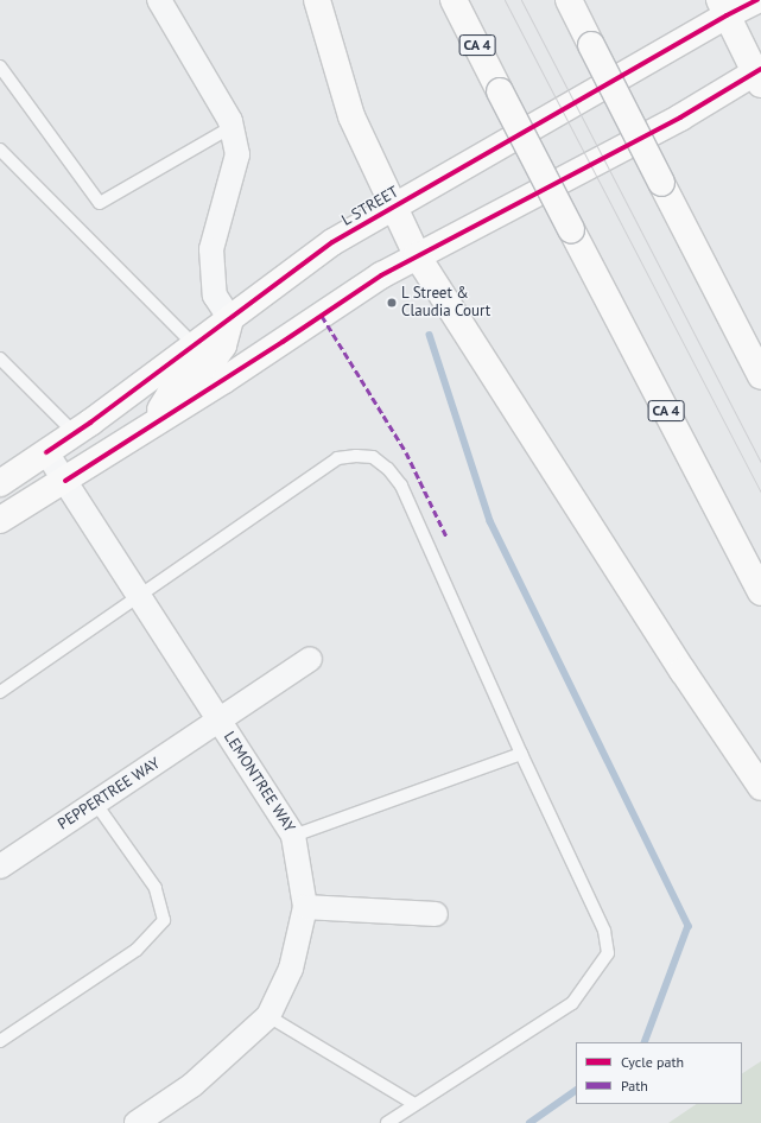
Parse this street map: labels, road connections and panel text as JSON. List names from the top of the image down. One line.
{"streets":{"main road":["CA 4","L STREET"],"street":["LEMONTREE WAY","PEPPERTREE WAY"]},"crossings":[["L STREET","LEMONTREE WAY"],["LEMONTREE WAY","PEPPERTREE WAY"]],"places":["L Street & Claudia Court"],"legend":["Cycle path","Path"]}
